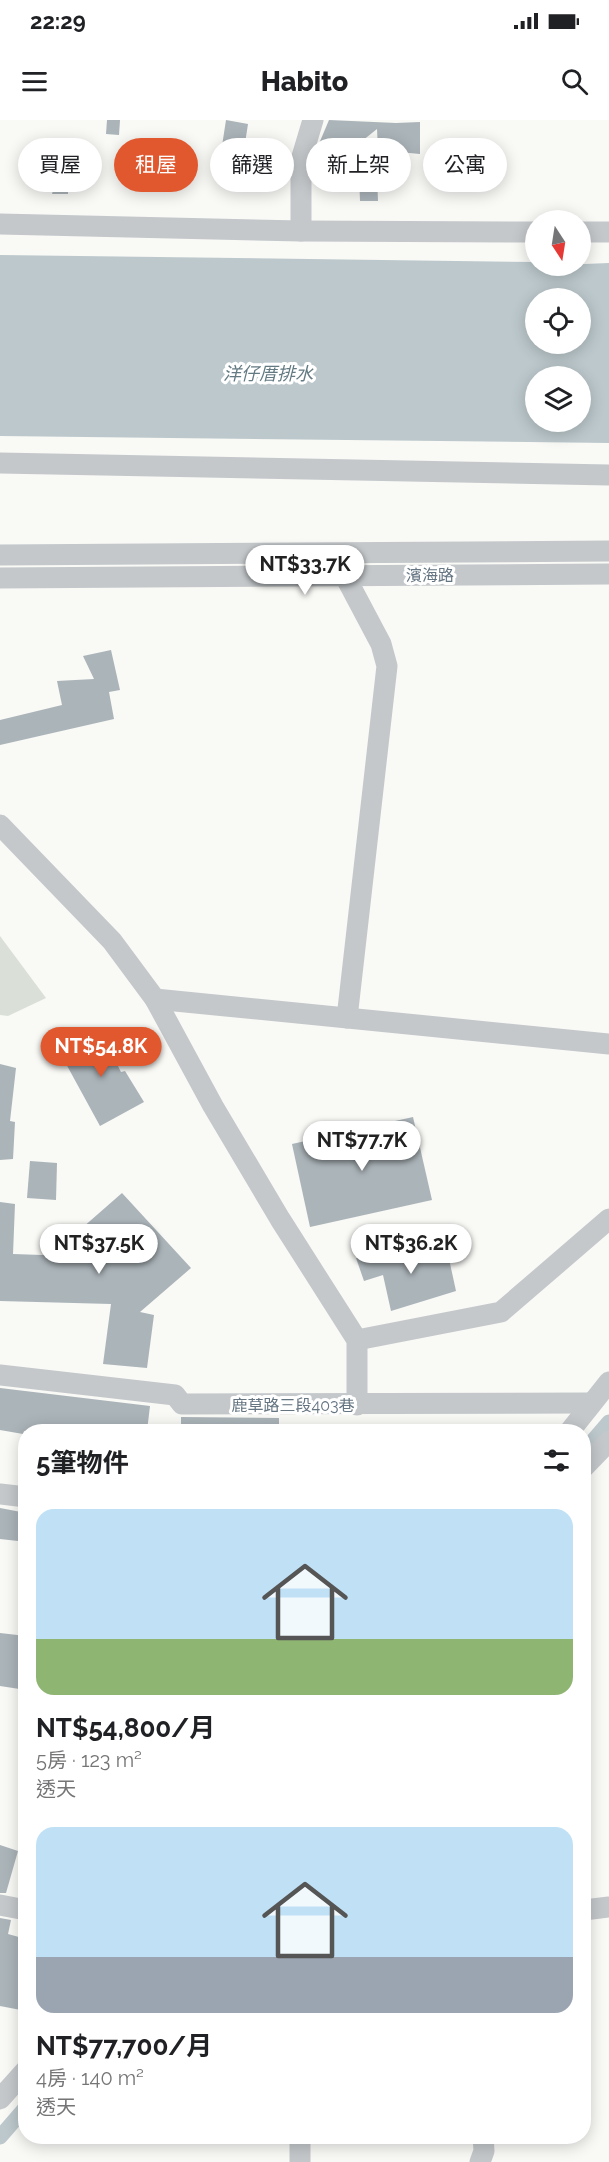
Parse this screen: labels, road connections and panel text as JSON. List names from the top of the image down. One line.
{"streets":{"street":["濱海路","鹿草路三段403巷"]},"water":["洋仔厝排水"],"north":"bottom","page":{"status":"22:29","header":"Habito","chip":["買屋","租屋","篩選","新上架","公寓"],"price":["NT$33.7K","NT$54.8K","NT$77.7K","NT$37.5K","NT$36.2K"],"heading":"5筆物件","list":[{"name":"NT$54,800/月","note":"5房 · 123 m² · 透天"},{"name":"NT$77,700/月","note":"4房 · 140 m² · 透天"}]}}
